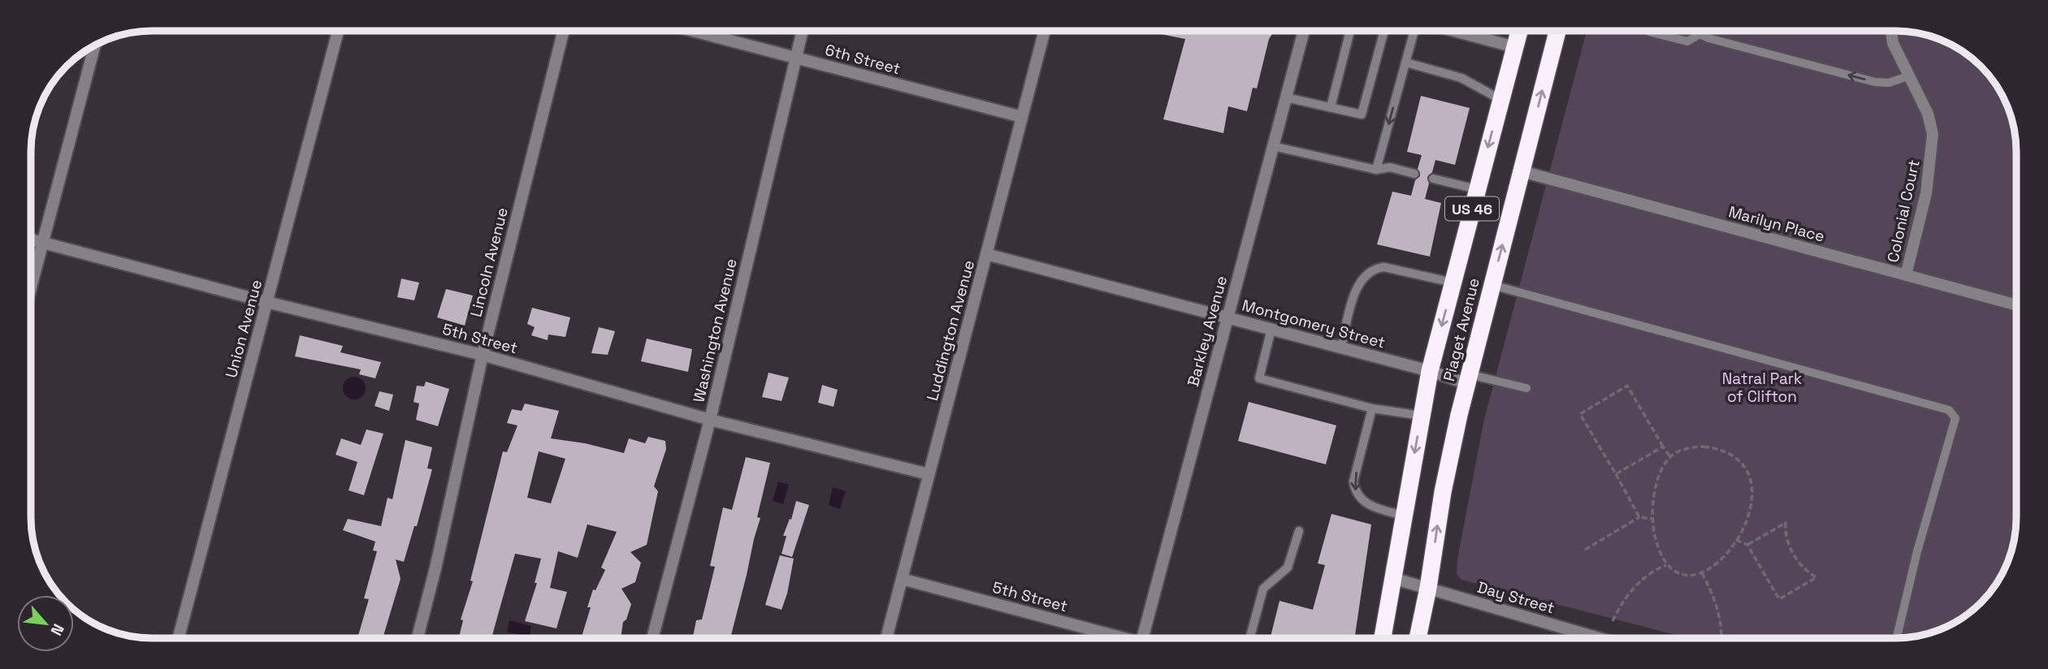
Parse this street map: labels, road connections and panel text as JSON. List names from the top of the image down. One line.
{"streets":{"highway":["US 46","Piaget Avenue"],"street":["6th Street","Colonial Court","Marilyn Place","Lincoln Avenue","Montgomery Street","Union Avenue","Washington Avenue","Luddington Avenue","Barkley Avenue","5th Street","Day Street"]},"crossings":[["6th Street","Washington Avenue"],["6th Street","Luddington Avenue"],["Colonial Court","Marilyn Place"],["Marilyn Place","Piaget Avenue"],["Lincoln Avenue","5th Street"],["Montgomery Street","Piaget Avenue"],["Montgomery Street","Luddington Avenue"],["Montgomery Street","Barkley Avenue"],["Union Avenue","5th Street"],["Piaget Avenue","Day Street"],["Washington Avenue","5th Street"],["Luddington Avenue","5th Street"]],"parks":["Natral Park of Clifton"],"north":"bottom right"}
